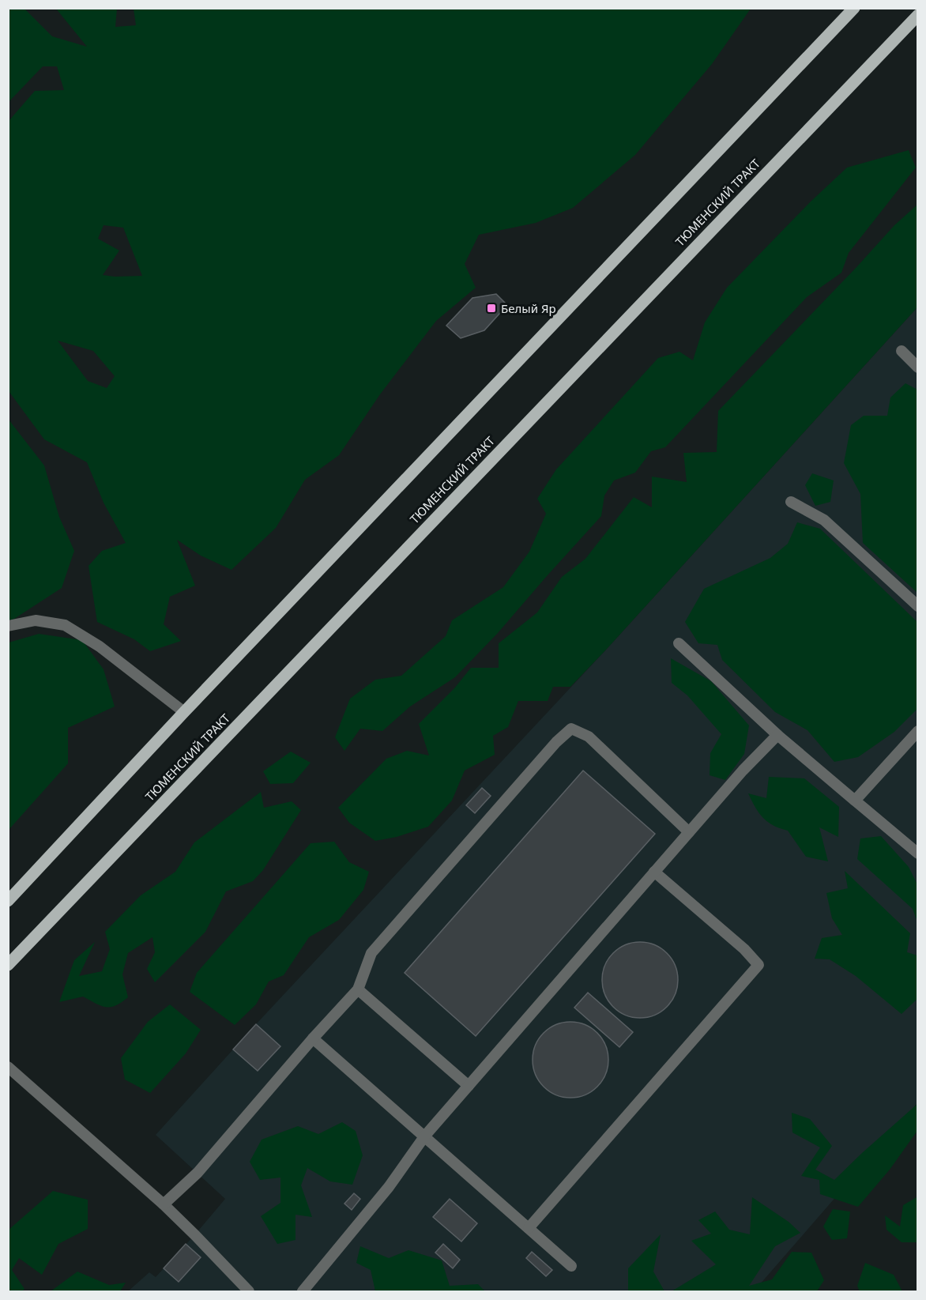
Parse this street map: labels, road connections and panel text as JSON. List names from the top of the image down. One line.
{"streets":{"main road":["ТЮМЕНСКИЙ ТРАКТ"]},"places":{"transit":["Белый Яр"]}}
